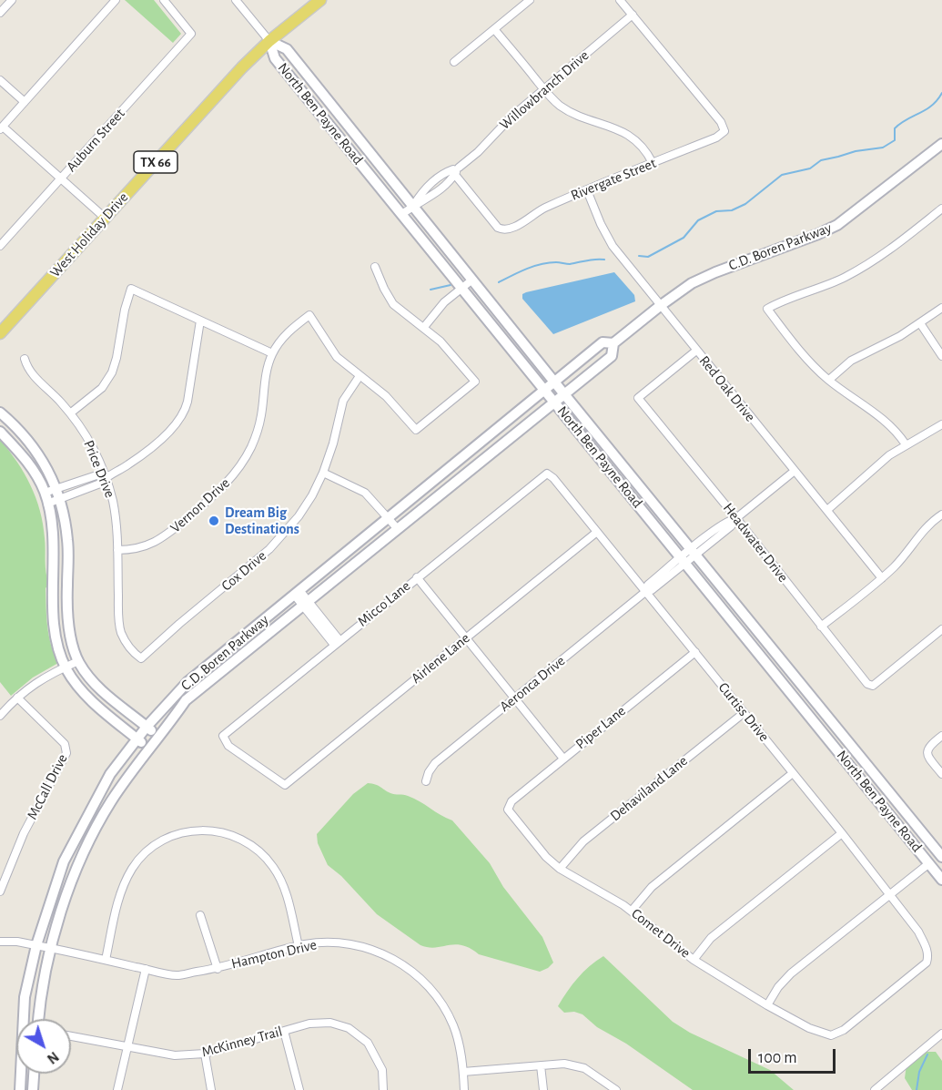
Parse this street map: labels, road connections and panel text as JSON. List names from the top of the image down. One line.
{"streets":{"main road":["TX 66","West Holiday Drive"],"street":["Willowbranch Drive","North Ben Payne Road","Auburn Street","Rivergate Street","C.D. Boren Parkway","Red Oak Drive","Price Drive","Vernon Drive","Headwater Drive","Cox Drive","Micco Lane","Airlene Lane","Aeronca Drive","Curtiss Drive","Piper Lane","McCall Drive","Dehaviland Lane","Comet Drive","Hampton Drive","McKinney Trail"]},"crossings":[["Willowbranch Drive","North Ben Payne Road"],["Willowbranch Drive","Rivergate Street"],["North Ben Payne Road","West Holiday Drive"],["North Ben Payne Road","C.D. Boren Parkway"],["North Ben Payne Road","Aeronca Drive"],["Rivergate Street","Red Oak Drive"],["C.D. Boren Parkway","Red Oak Drive"],["C.D. Boren Parkway","Hampton Drive"],["Red Oak Drive","Headwater Drive"],["Red Oak Drive","Aeronca Drive"],["Price Drive","Vernon Drive"],["Price Drive","Cox Drive"],["Vernon Drive","Cox Drive"],["Headwater Drive","Aeronca Drive"],["Micco Lane","Airlene Lane"],["Micco Lane","Curtiss Drive"],["Airlene Lane","Curtiss Drive"],["Aeronca Drive","Curtiss Drive"],["Curtiss Drive","Piper Lane"],["Curtiss Drive","Dehaviland Lane"],["Curtiss Drive","Comet Drive"],["Piper Lane","Comet Drive"],["Dehaviland Lane","Comet Drive"]],"places":["Dream Big Destinations"],"scale_bar":"100 m","north":"bottom right"}
